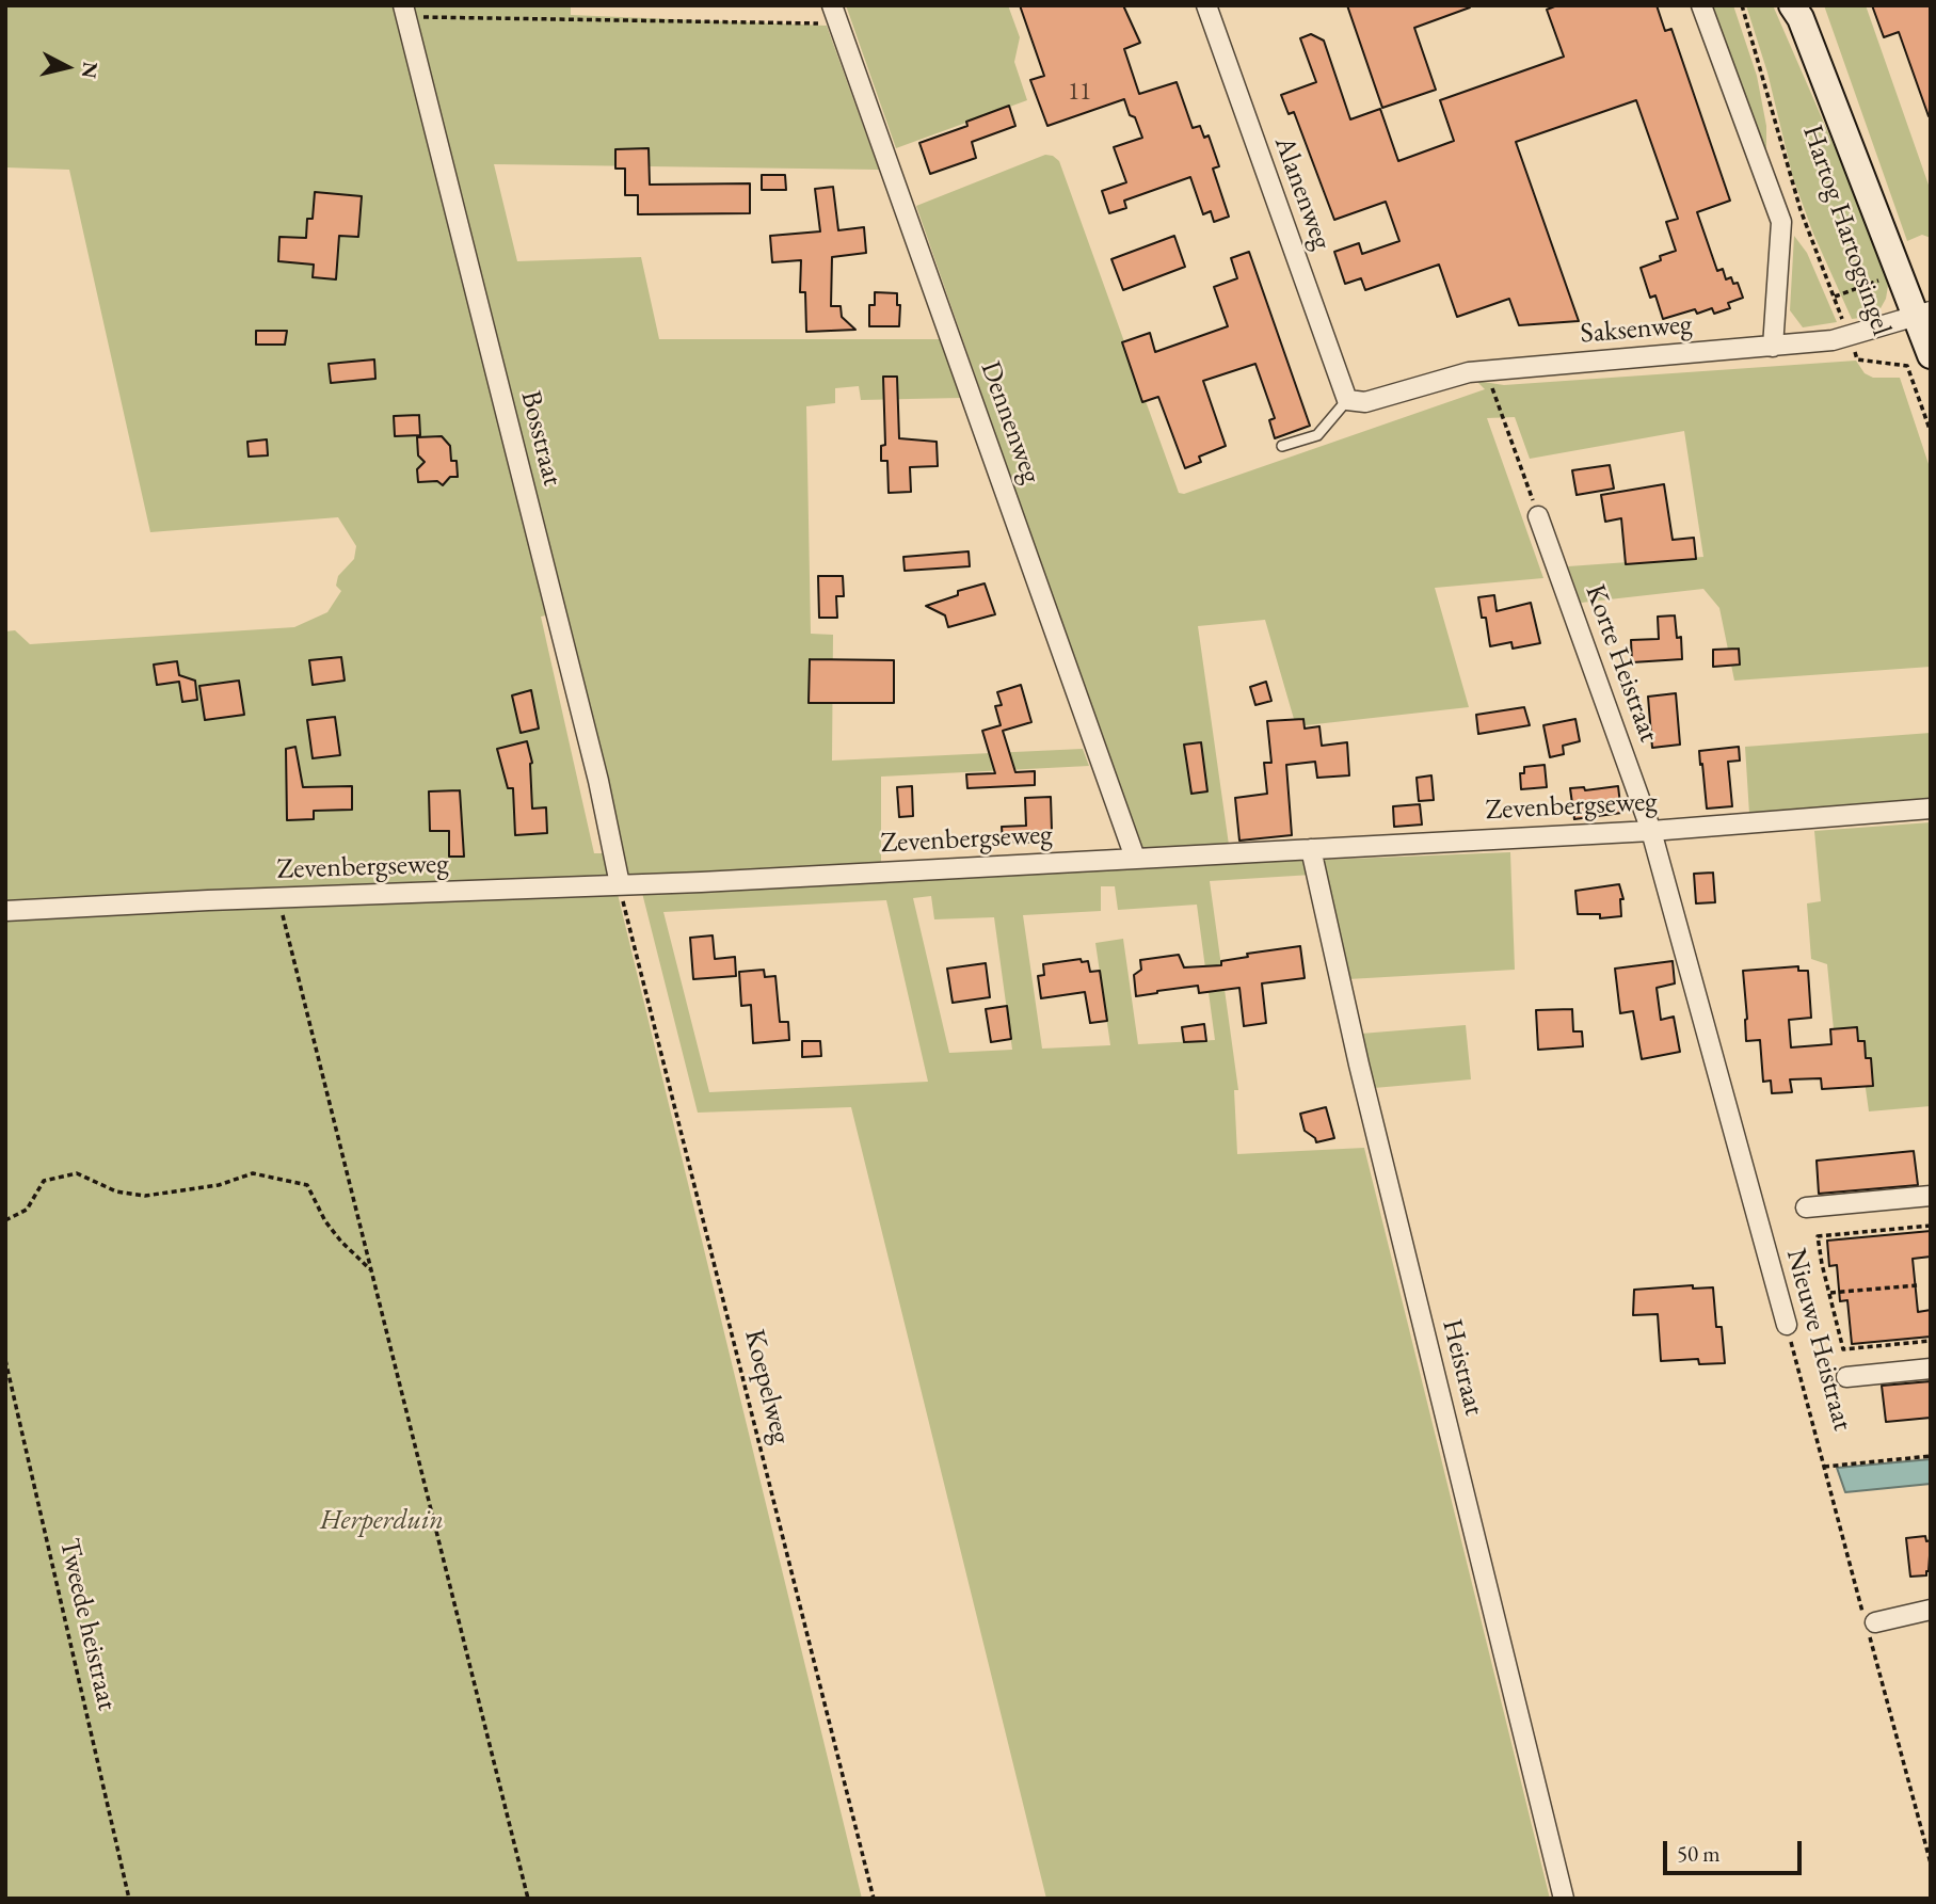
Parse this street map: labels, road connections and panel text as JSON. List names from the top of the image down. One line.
{"streets":{"street":["Alanenweg","Hartog Hartogsingel","Saksenweg","Dennenweg","Bosstraat","Korte Heistraat","Zevenbergseweg","Nieuwe Heistraat","Heistraat"],"path":["Koepelweg","Tweede heistraat"]},"crossings":[["Alanenweg","Saksenweg"],["Hartog Hartogsingel","Saksenweg"],["Dennenweg","Zevenbergseweg"],["Bosstraat","Zevenbergseweg"],["Bosstraat","Koepelweg"],["Korte Heistraat","Zevenbergseweg"],["Korte Heistraat","Nieuwe Heistraat"],["Zevenbergseweg","Nieuwe Heistraat"],["Zevenbergseweg","Heistraat"],["Zevenbergseweg","Koepelweg"]],"parks":["Herperduin"],"house_numbers":["11"],"scale_bar":"50 m","north":"right"}
